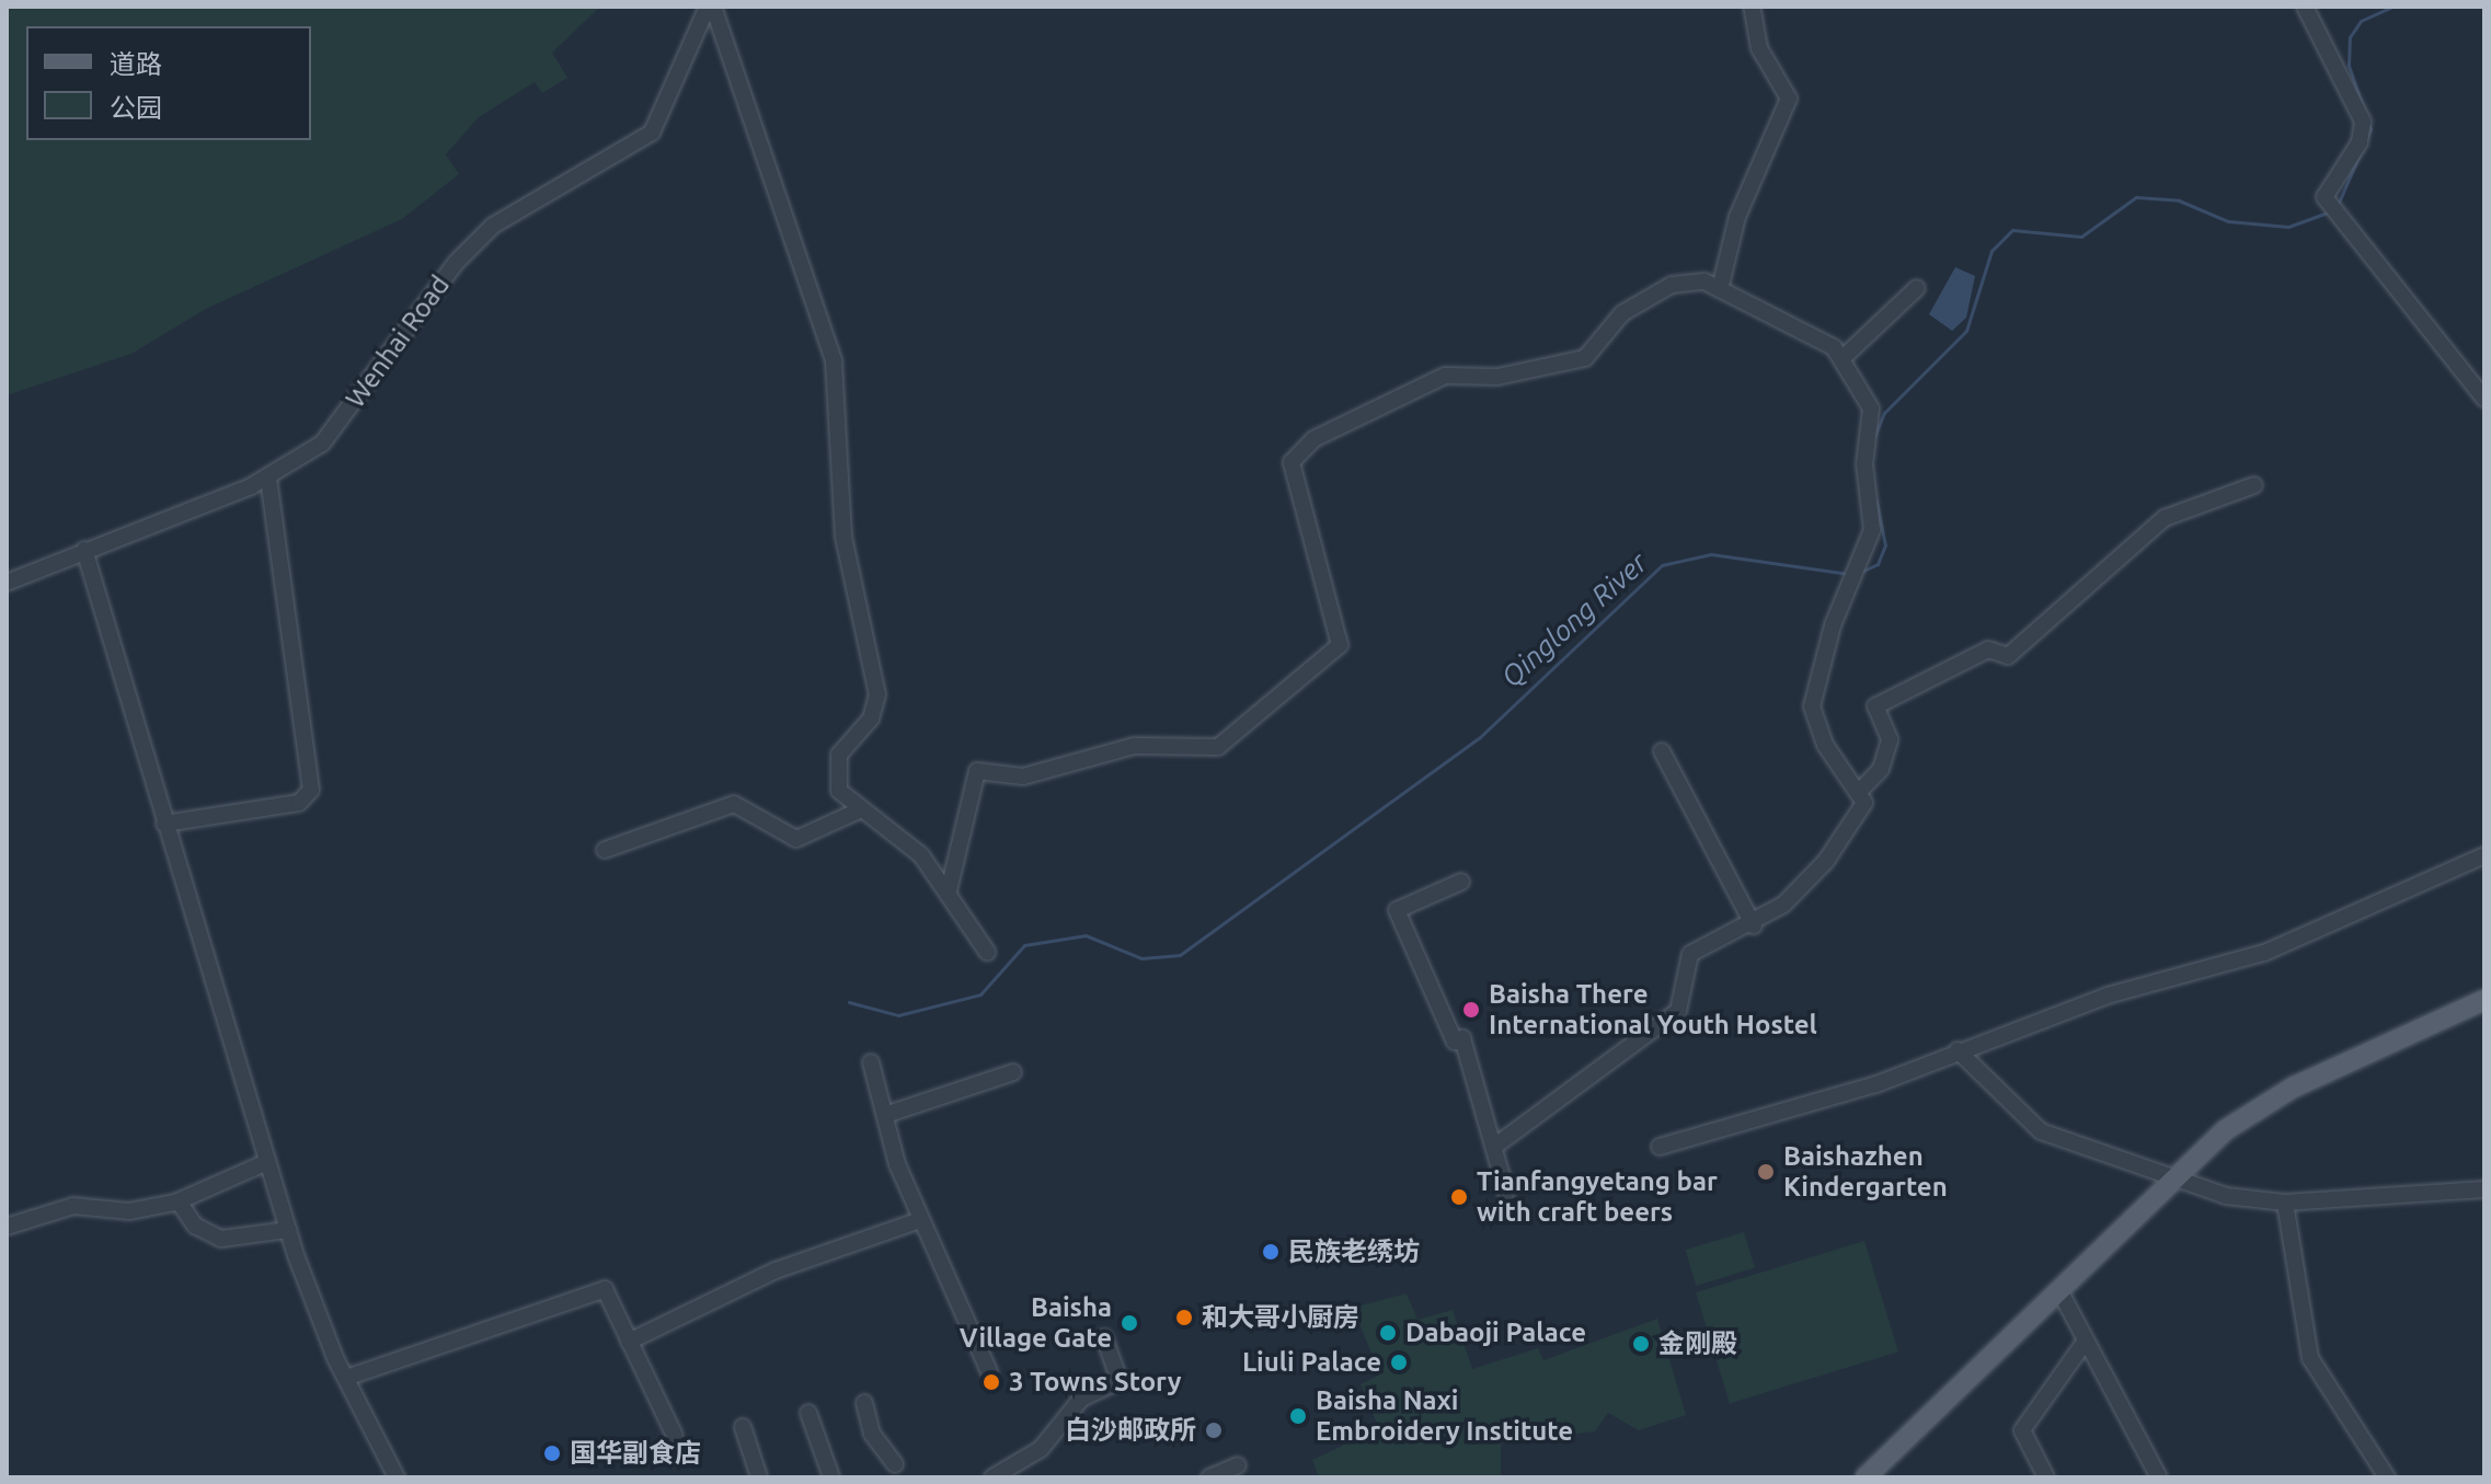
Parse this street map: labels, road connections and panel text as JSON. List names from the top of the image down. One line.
{"streets":{"street":["Wenhai Road"]},"water":["Qinglong River"],"places":["Baisha There International Youth Hostel","Baishazhen Kindergarten","Tianfangyetang bar with craft beers","民族老绣坊","和大哥小厨房","Baisha Village Gate","Dabaoji Palace","金刚殿","Liuli Palace","3 Towns Story","Baisha Naxi Embroidery Institute","白沙邮政所","国华副食店"],"legend":["道路","公园"]}
